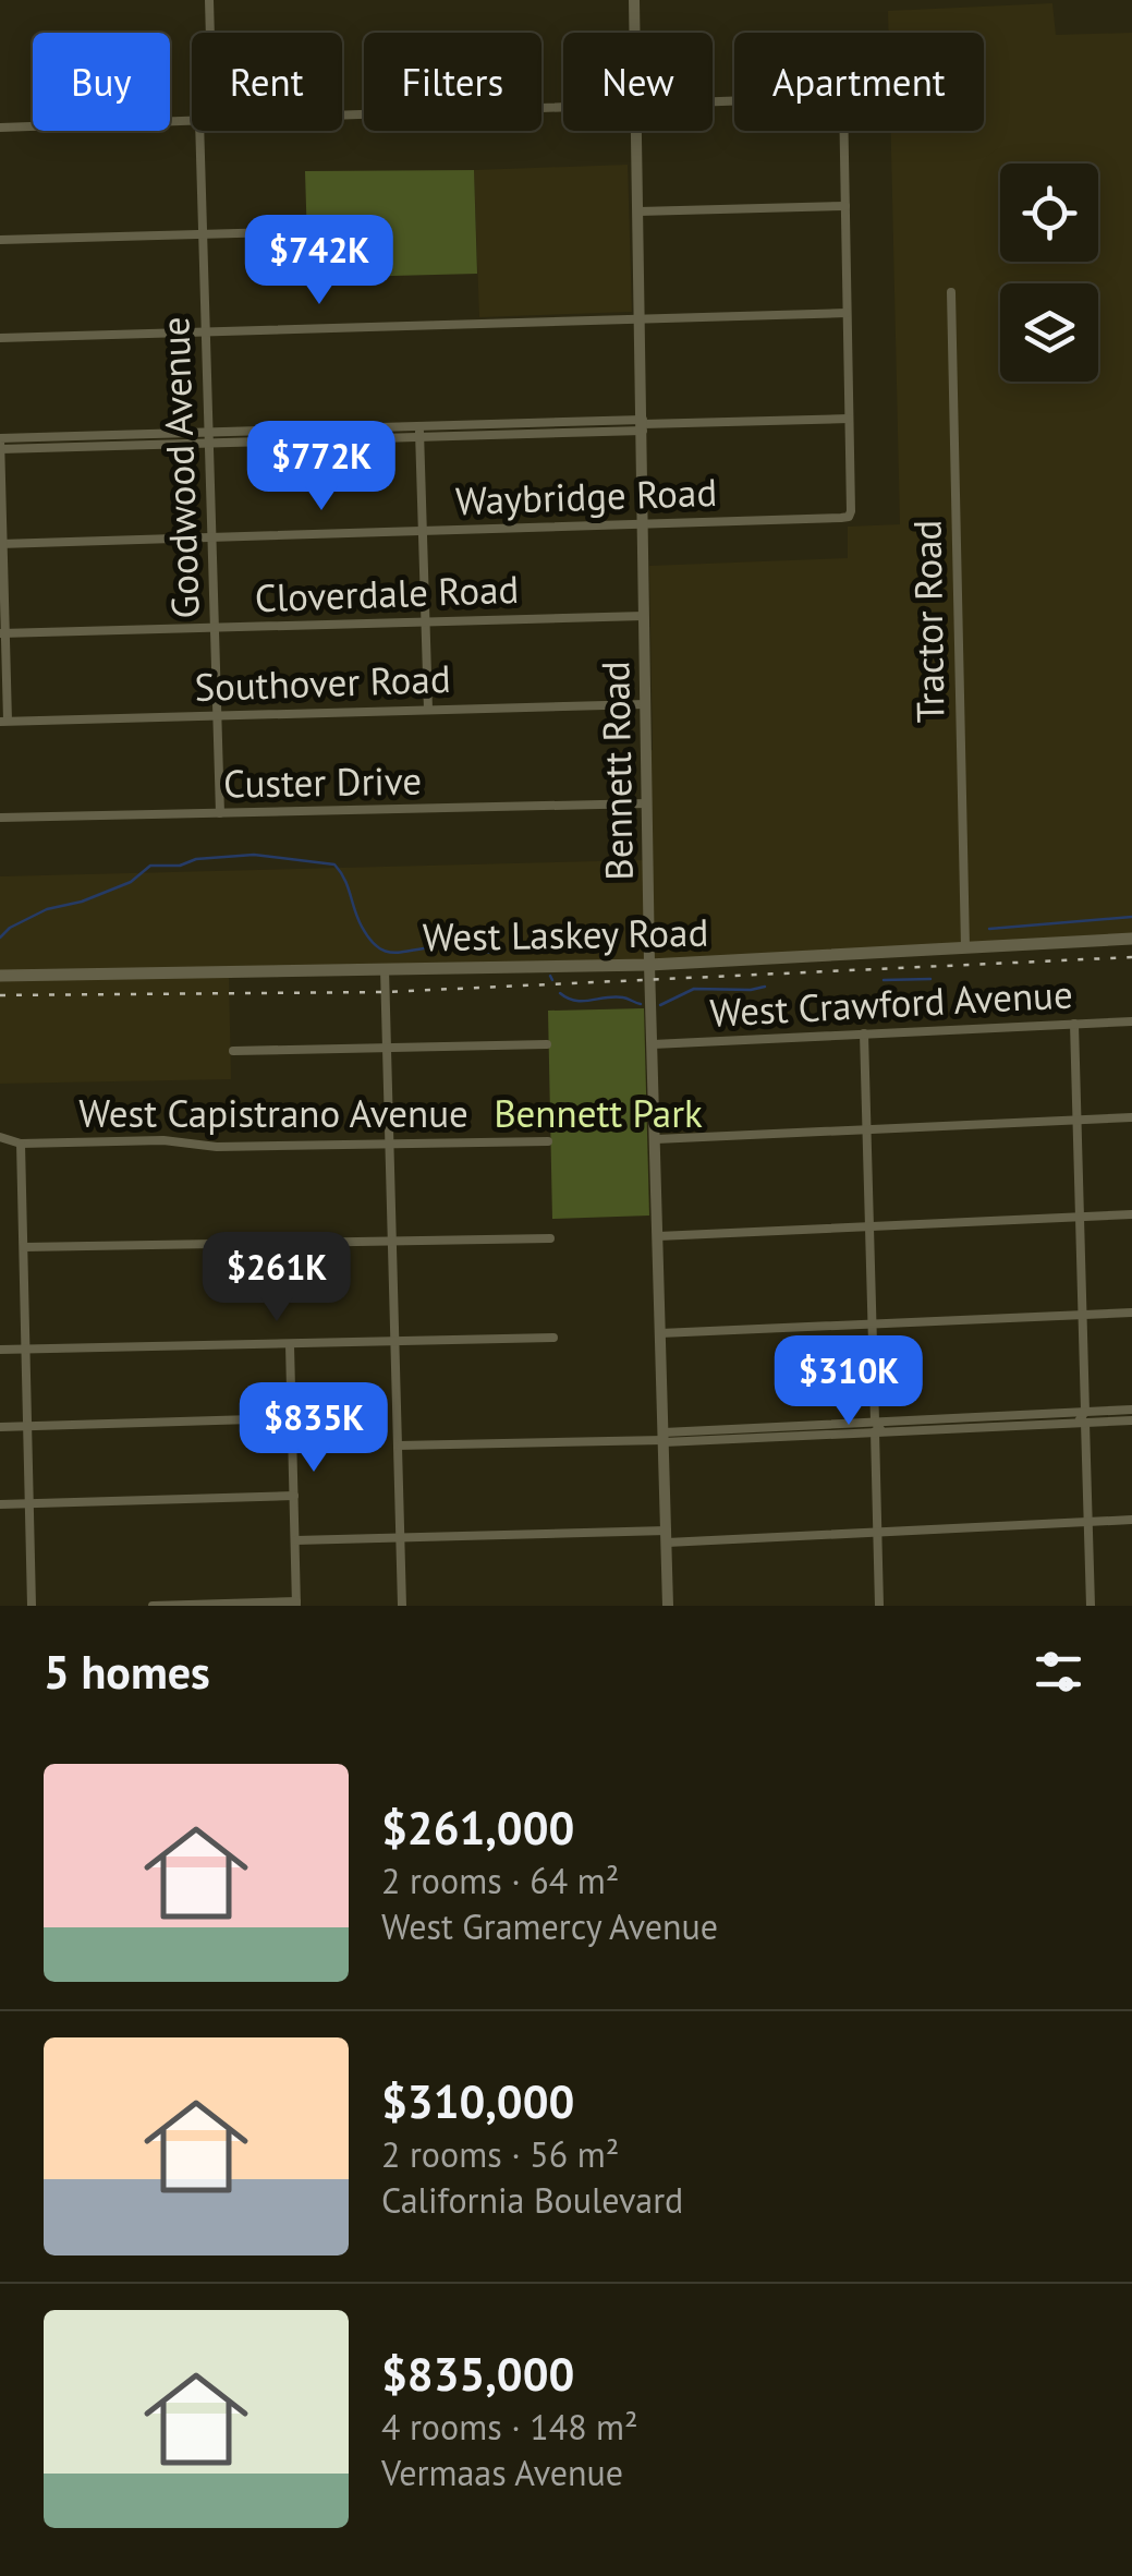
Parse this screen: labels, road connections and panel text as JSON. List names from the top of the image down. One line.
{"streets":{"main road":["West Laskey Road"],"street":["Goodwood Avenue","Waybridge Road","Cloverdale Road","Tractor Road","Southover Road","Bennett Road","Custer Drive","West Crawford Avenue","West Capistrano Avenue"]},"crossings":[["Goodwood Avenue","Waybridge Road"],["Goodwood Avenue","Cloverdale Road"],["Goodwood Avenue","Southover Road"],["Goodwood Avenue","Custer Drive"],["Waybridge Road","Bennett Road"],["Cloverdale Road","Bennett Road"],["Tractor Road","West Laskey Road"],["Southover Road","Bennett Road"],["Bennett Road","Custer Drive"],["Bennett Road","West Laskey Road"],["Bennett Road","West Crawford Avenue"]],"parks":["Bennett Park"],"page":{"chip":["Buy","Rent","Filters","New","Apartment"],"price":["$742K","$772K","$261K","$310K","$835K"],"heading":"5 homes","list":[{"name":"$261,000","note":"2 rooms · 64 m² · West Gramercy Avenue"},{"name":"$310,000","note":"2 rooms · 56 m² · California Boulevard"},{"name":"$835,000","note":"4 rooms · 148 m² · Vermaas Avenue"}]}}
